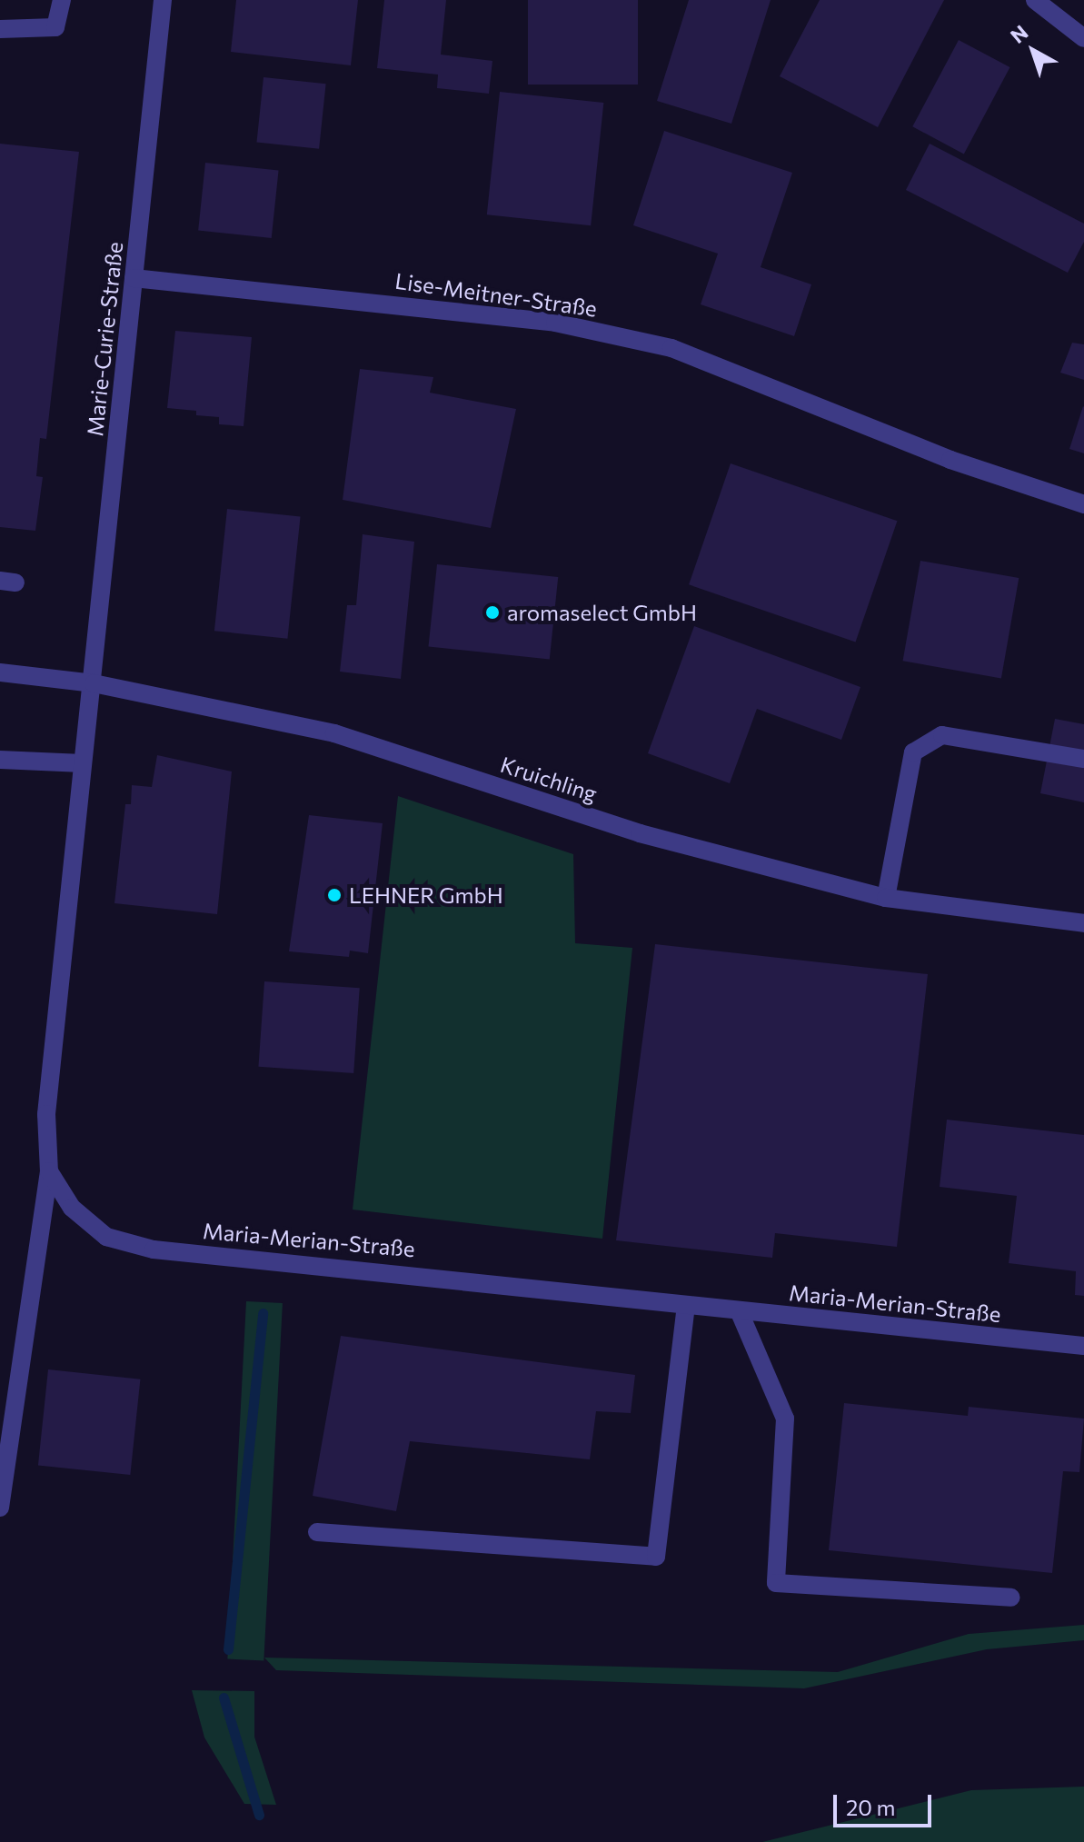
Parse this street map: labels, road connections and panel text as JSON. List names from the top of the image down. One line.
{"streets":{"street":["Lise-Meitner-Straße","Marie-Curie-Straße","Kruichling","Maria-Merian-Straße"]},"crossings":[["Lise-Meitner-Straße","Marie-Curie-Straße"],["Marie-Curie-Straße","Kruichling"],["Marie-Curie-Straße","Maria-Merian-Straße"],["Kruichling","Maria-Merian-Straße"]],"places":["aromaselect GmbH","LEHNER GmbH"],"scale_bar":"20 m","north":"top left"}
